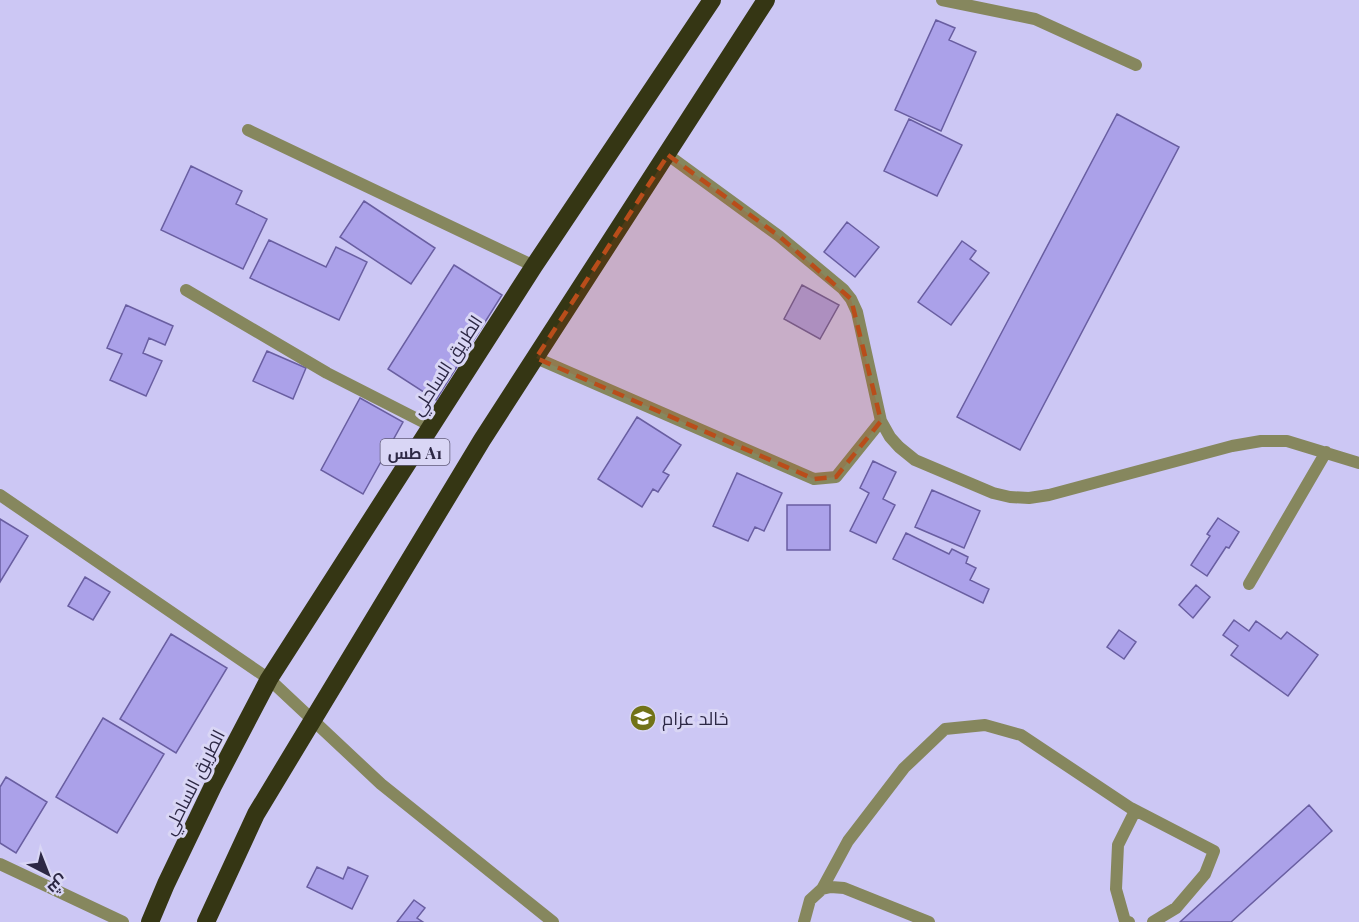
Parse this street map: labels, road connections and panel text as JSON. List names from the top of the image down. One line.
{"streets":{"highway":["الطريق الساحلي","طس A1"]},"places":{"school or university":["خالد عزام"]},"north":"bottom right"}
